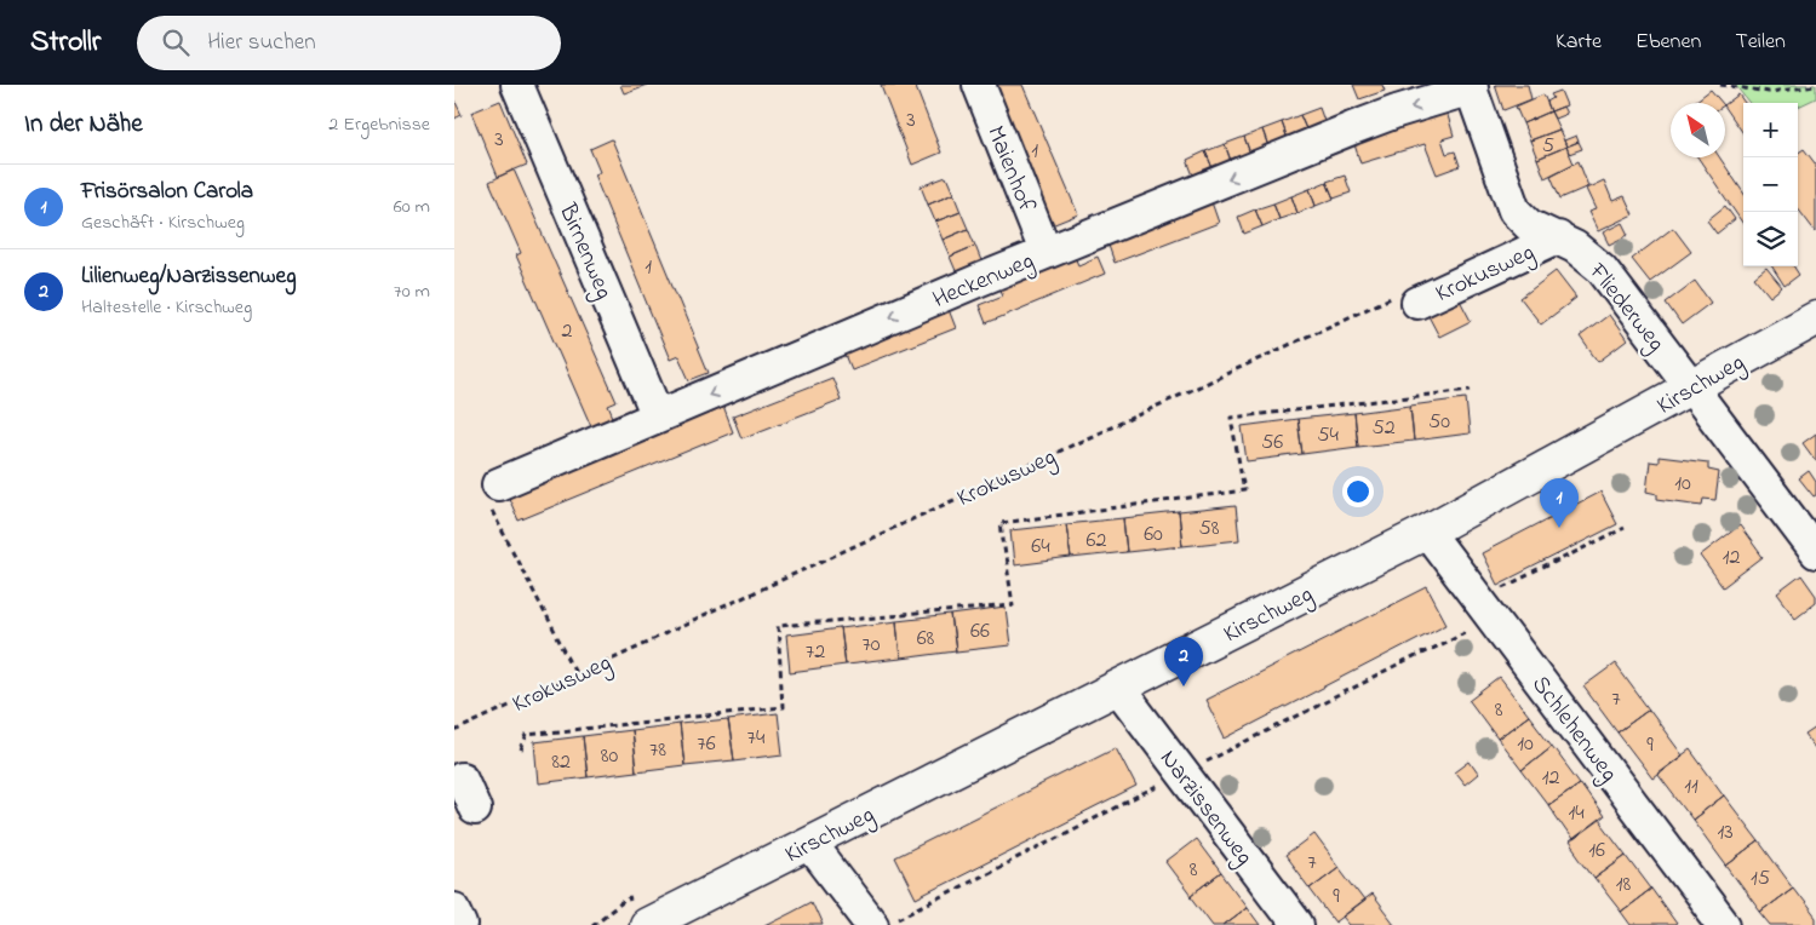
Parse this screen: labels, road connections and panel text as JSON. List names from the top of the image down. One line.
{"streets":{"main road":["Kirschweg"],"street":["Maienhof","Birnenweg","Krokusweg","Heckenweg","Fliederweg","Schlehenweg","Narzissenweg"]},"crossings":[["Maienhof","Heckenweg"],["Birnenweg","Heckenweg"],["Krokusweg","Fliederweg"],["Heckenweg","Fliederweg"],["Fliederweg","Kirschweg"],["Kirschweg","Schlehenweg"],["Kirschweg","Narzissenweg"]],"one_way":["Heckenweg"],"house_numbers":["3","3","5","1","1","2","50","52","54","56","10","58","60","62","64","12","66","68","70","72","7","8","74","76","10","9","78","80","82","12","11","14","13","16","7","8","15","18","9"],"north":"top left","page":{"header":"Strollr","search":"Hier suchen","nav":["Karte","Ebenen","Teilen"],"heading":["In der Nähe","2 Ergebnisse"],"map_buttons":["+","−"],"list":[{"mark":"1","name":"Frisörsalon Carola","note":"Geschäft · Kirschweg","value":"60 m"},{"mark":"2","name":"Lilienweg/Narzissenweg","note":"Haltestelle · Kirschweg","value":"70 m"}],"pins":["1","2"]}}
